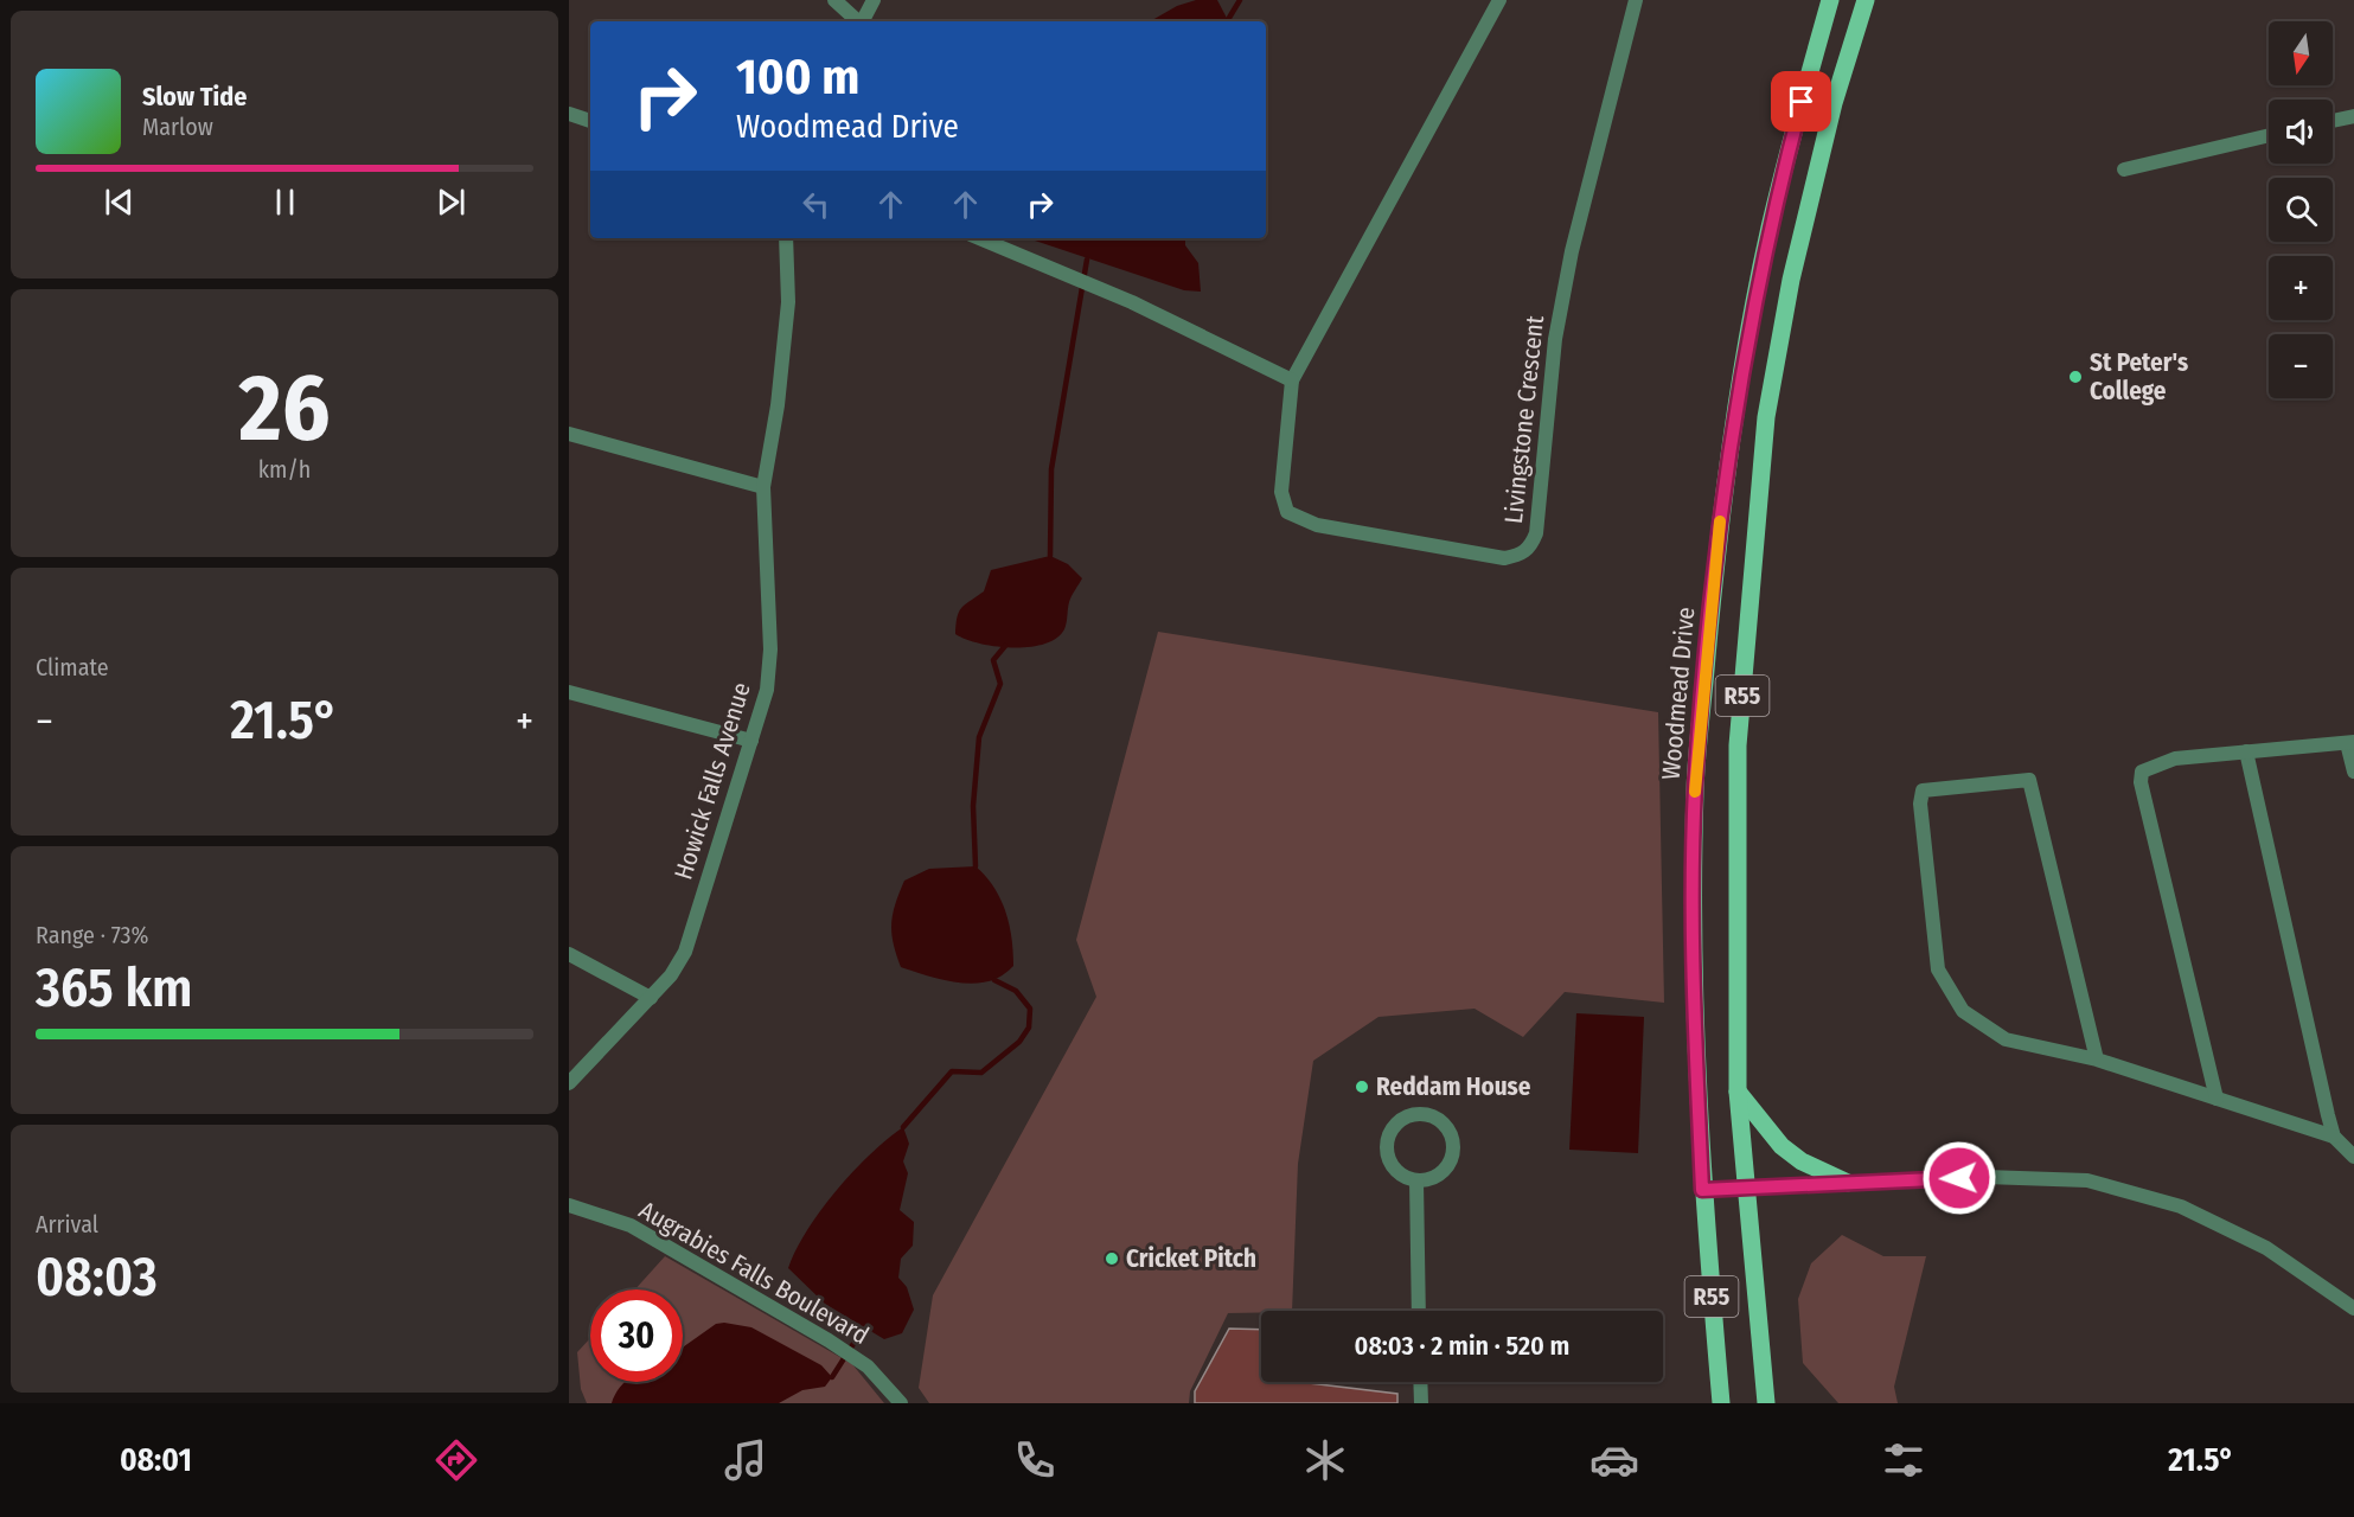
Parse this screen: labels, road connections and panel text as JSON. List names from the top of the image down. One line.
{"streets":{"main road":["Woodmead Drive","R55"],"street":["Livingstone Crescent","Howick Falls Avenue","Augrabies Falls Boulevard"]},"places":["St Peter's College","Reddam House","Cricket Pitch"],"north":"bottom","page":{"map_buttons":["+","−"],"turn":["100 m","Woodmead Drive"],"song":["Slow Tide","Marlow"],"tile":[["26","km/h"],"Climate",["Range · 73%","365 km"],["Arrival","08:03"]],"heat":["−","21.5°","+"],"limit":"30","trip":"08:03 · 2 min · 520 m","tabs":["08:01","21.5°"]}}
